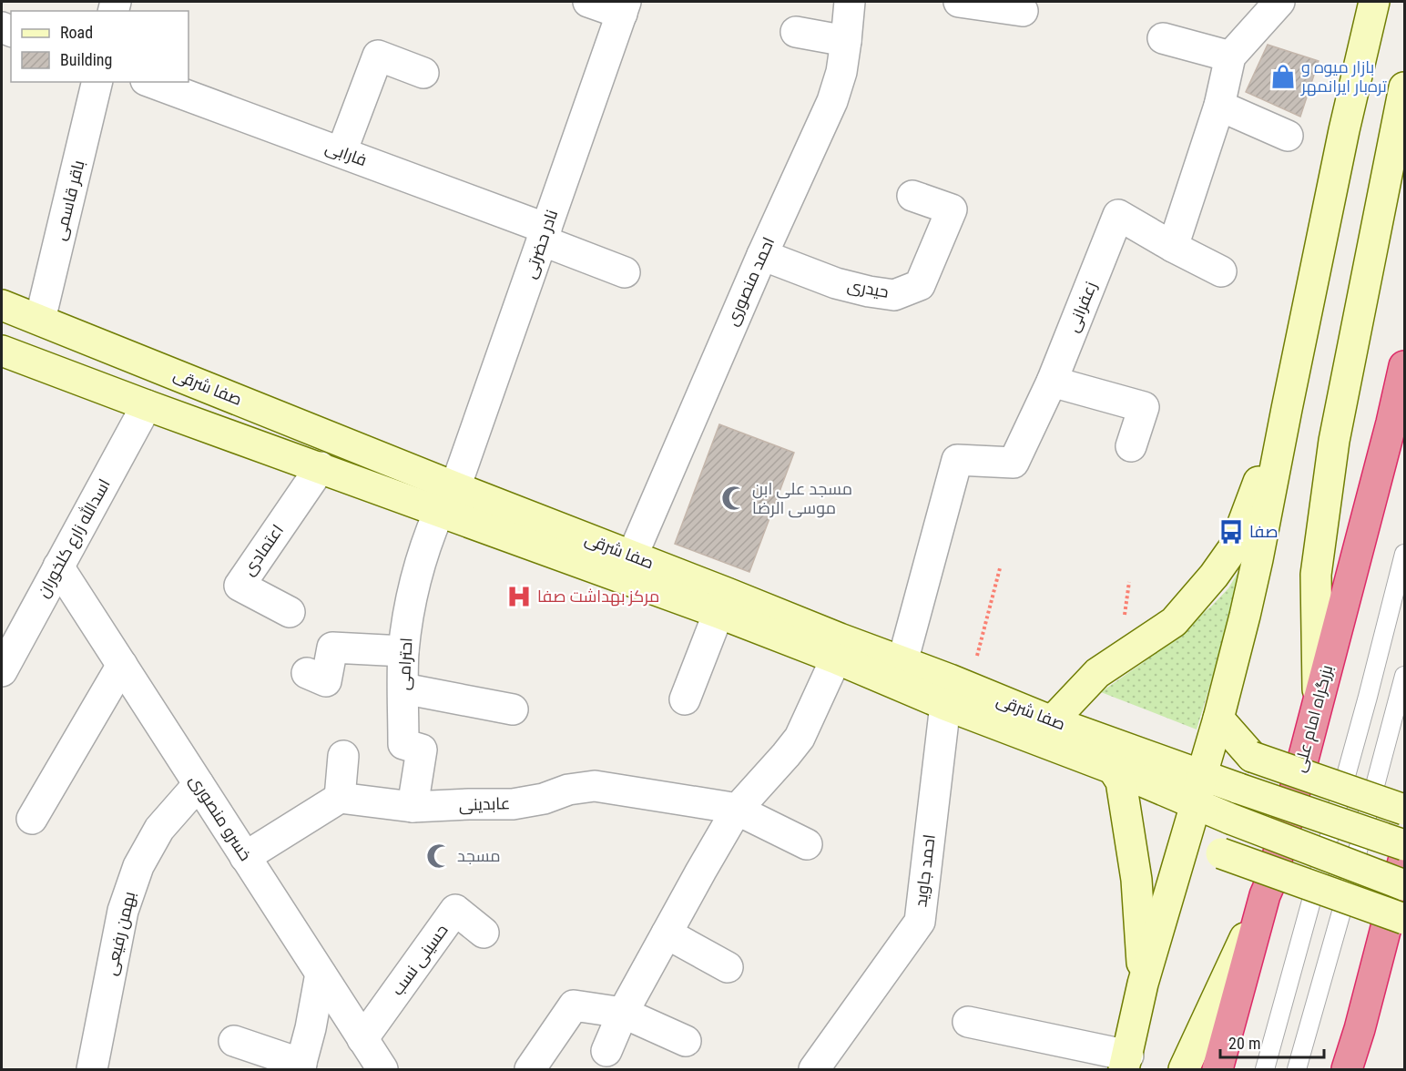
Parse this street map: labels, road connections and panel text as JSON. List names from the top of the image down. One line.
{"streets":{"highway":["بزرگراه امام علی"],"main road":["صفا شرقی"],"street":["فارابی","باقر قاسمی","نادر حضرتی","احمد منصوری","حیدری","زعفرانی","اسدالله زارع کلخوران","اعتمادی","احترامی","عابدینی","خسرو منصوری","احمد جاوید","بهمن رفیعی","حسینی نسب"]},"crossings":[["فارابی","نادر حضرتی"],["باقر قاسمی","صفا شرقی"],["نادر حضرتی","صفا شرقی"],["احمد منصوری","حیدری"],["احمد منصوری","صفا شرقی"],["زعفرانی","صفا شرقی"],["صفا شرقی","اسدالله زارع کلخوران"],["صفا شرقی","اعتمادی"],["صفا شرقی","احترامی"],["صفا شرقی","احمد جاوید"],["اسدالله زارع کلخوران","خسرو منصوری"],["احترامی","عابدینی"],["خسرو منصوری","بهمن رفیعی"],["خسرو منصوری","حسینی نسب"]],"places":{"shop":["بازار میوه و تره‌بار ایرانمهر"],"mosque":["مسجد علی ابن موسی الرضا","مسجد"],"bus stop":["صفا"],"hospital":["مرکز بهداشت صفا"]},"legend":["Road","Building"],"scale_bar":"20 m"}
